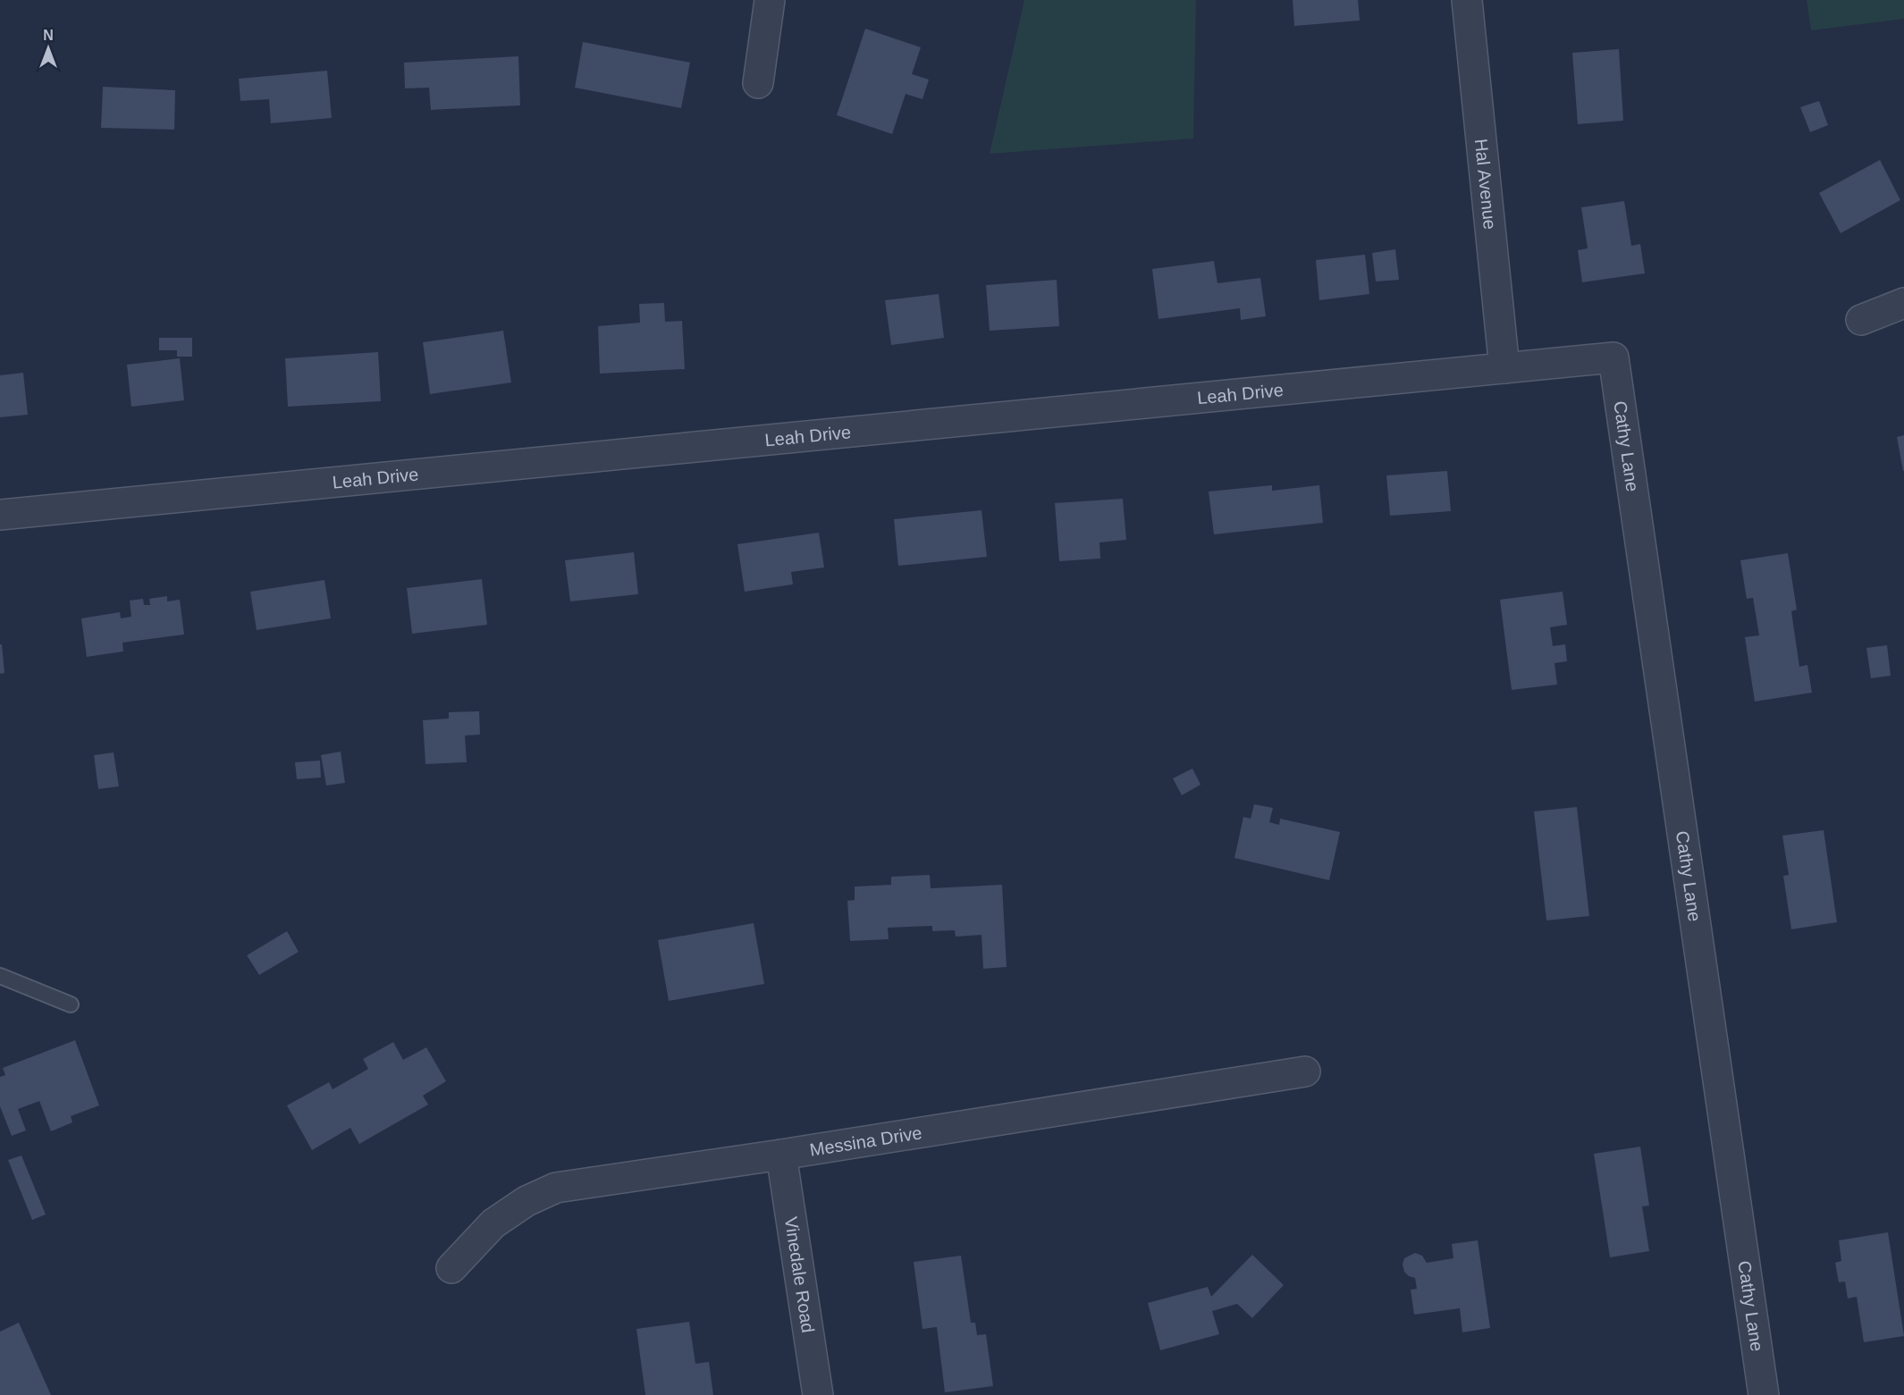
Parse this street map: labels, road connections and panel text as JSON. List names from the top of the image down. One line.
{"streets":{"street":["Hal Avenue","Leah Drive","Cathy Lane","Messina Drive","Vinedale Road"]},"crossings":[["Hal Avenue","Leah Drive"],["Leah Drive","Cathy Lane"],["Messina Drive","Vinedale Road"]],"north":"top"}
